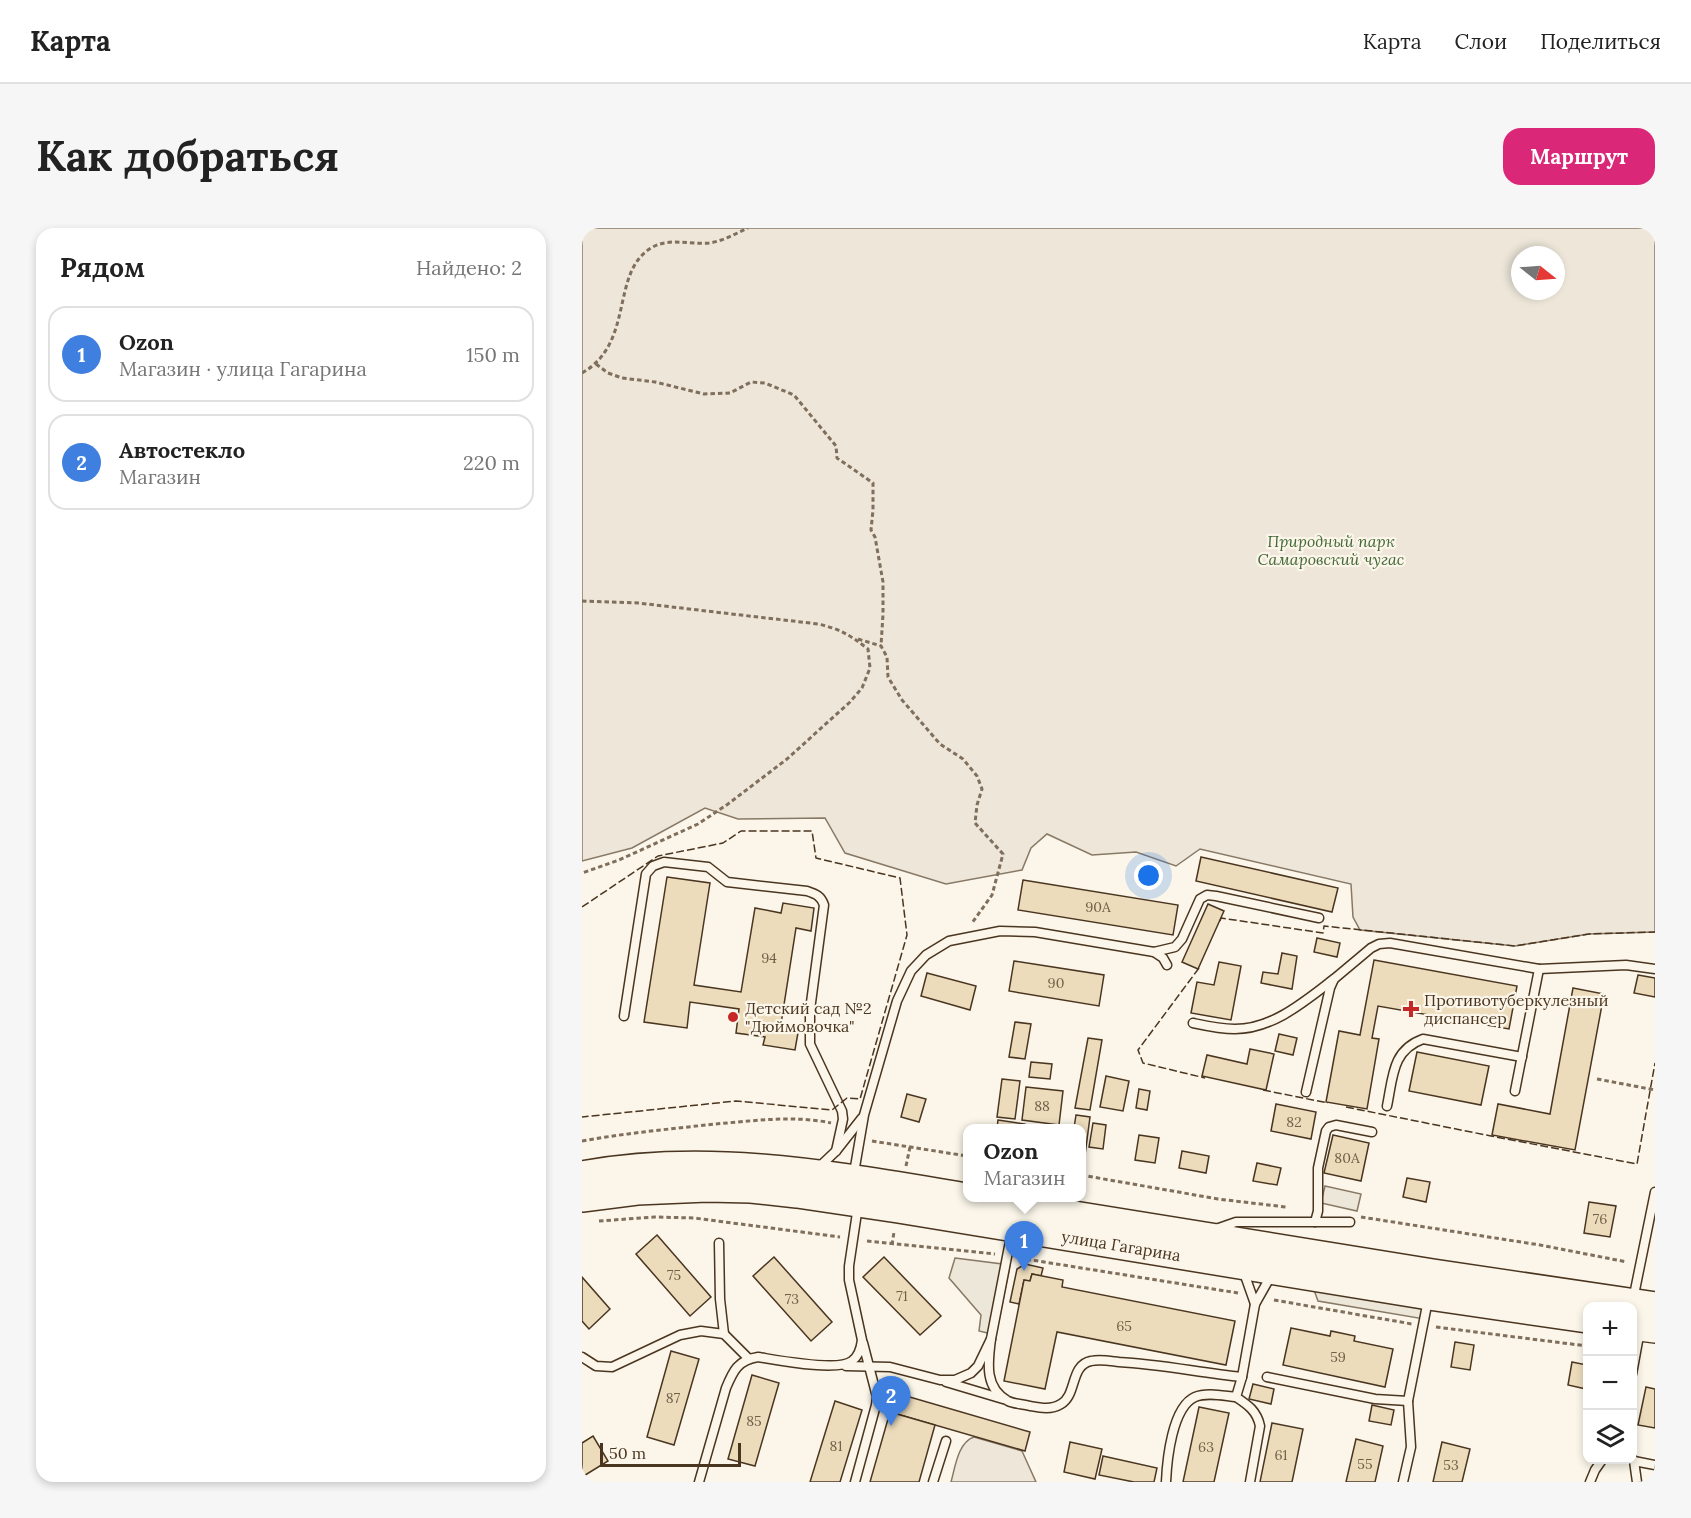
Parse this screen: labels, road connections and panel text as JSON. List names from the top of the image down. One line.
{"streets":{"main road":["улица Гагарина"]},"parks":["Природный парк Самаровский чугас"],"places":{"health":["Противотуберкулезный диспансер"],"other":["Детский сад №2 \"Дюймовочка\""]},"house_numbers":["90А","94","90","88","82","80А","76","75","71","73","65","59","87","85","81","63","61","55","53"],"scale_bar":"50 m","north":"right","page":{"header":"Карта","nav":["Карта","Слои","Поделиться"],"buttons":"Маршрут","title":"Как добраться","heading":["Рядом","Найдено: 2"],"list":[{"mark":"1","name":"Ozon","note":"Магазин · улица Гагарина","value":"150 m"},{"mark":"2","name":"Автостекло","note":"Магазин","value":"220 m"}],"popup":["Ozon","Магазин"],"pins":["1","2"],"map_buttons":["+","−"],"scale":"50 m"}}
